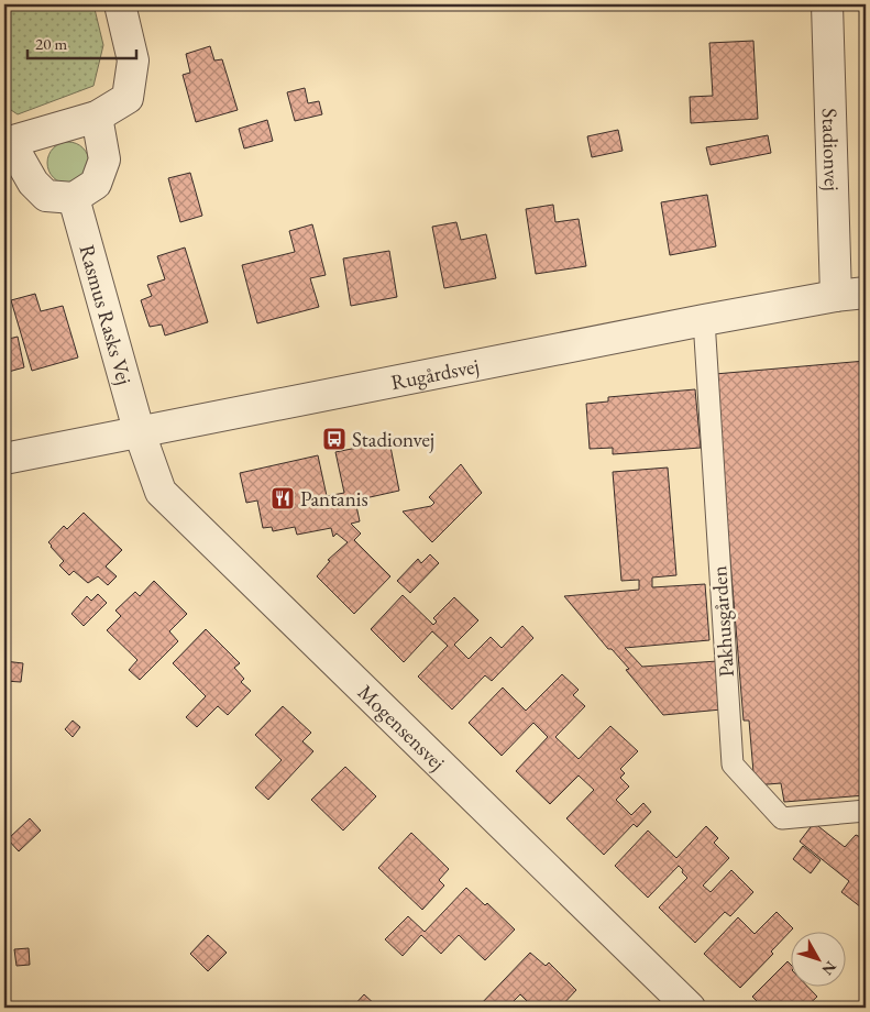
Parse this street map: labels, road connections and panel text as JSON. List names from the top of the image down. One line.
{"streets":{"street":["Stadionvej","Rasmus Rasks Vej","Rugårdsvej","Mogensensvej"],"lane":["Pakhusgården"]},"crossings":[["Stadionvej","Rugårdsvej"],["Rasmus Rasks Vej","Rugårdsvej"],["Rasmus Rasks Vej","Mogensensvej"],["Rugårdsvej","Pakhusgården"],["Rugårdsvej","Mogensensvej"]],"places":{"bus stop":["Stadionvej"],"restaurant":["Pantanis"]},"scale_bar":"20 m","north":"bottom right"}
